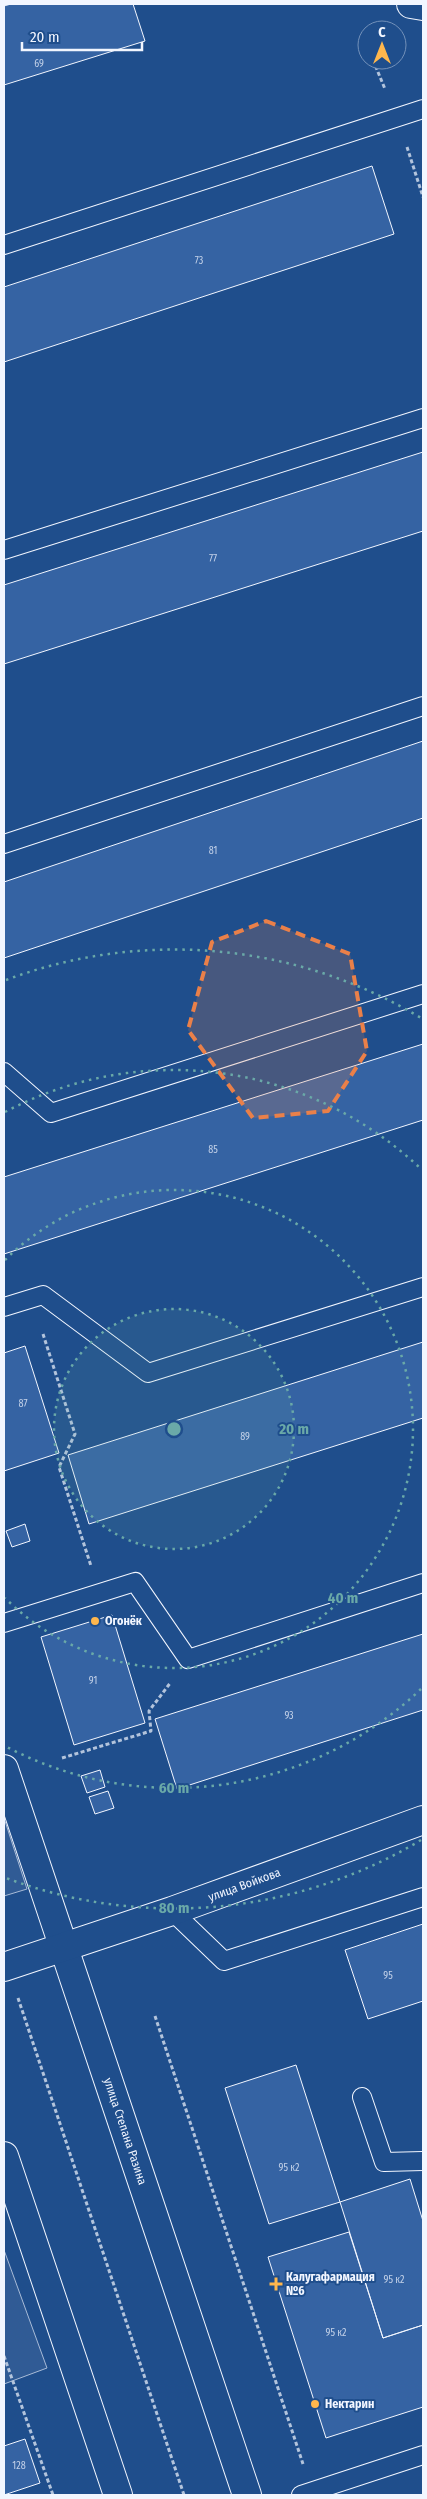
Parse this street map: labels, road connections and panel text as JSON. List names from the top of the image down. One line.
{"streets":{"main road":["улица Войкова","улица Степана Разина"]},"crossings":[["улица Войкова","улица Степана Разина"]],"places":{"other":["Огонёк","Нектарин"],"health":["Калугафармация №6"]},"house_numbers":["69","73","77","81","85","87","89","91","93","95","95 к2","95 к2","95 к2","128"],"scale_bar":"20 m","north":"top","rings":["20 m","40 m","60 m","80 m"]}
